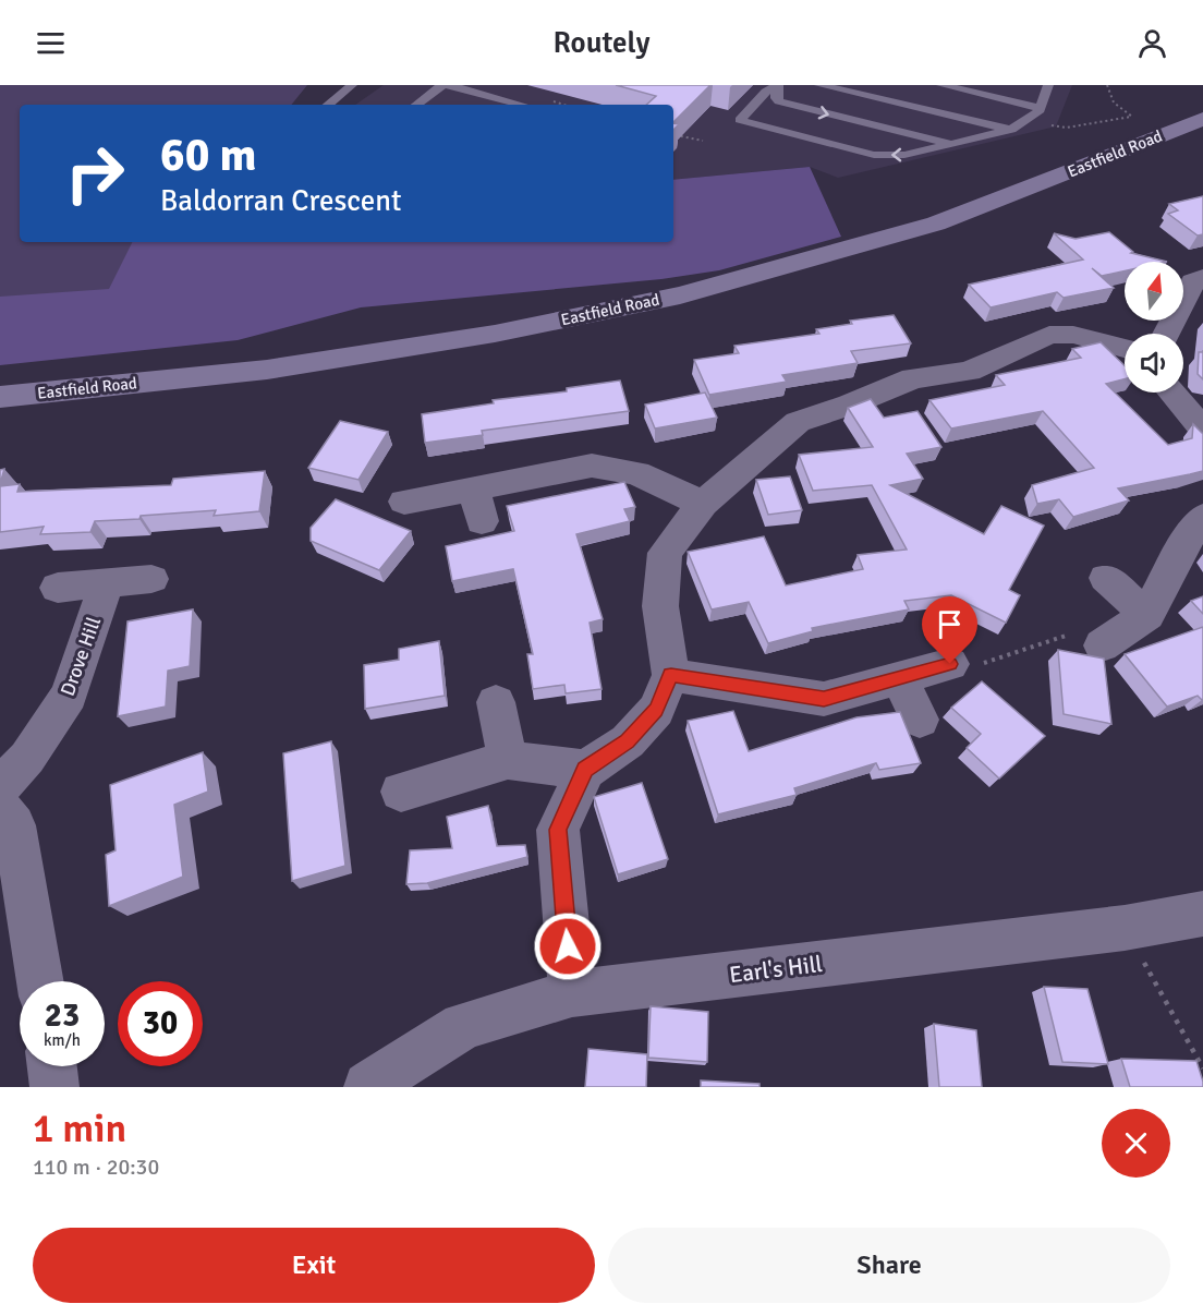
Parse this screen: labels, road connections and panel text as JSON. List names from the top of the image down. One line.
{"streets":{"street":["Eastfield Road","Drove Hill","Earl's Hill"]},"north":"top","page":{"header":"Routely","turn":["60 m","Baldorran Crescent"],"speed":"23 km/h","limit":"30","heading":["1 min","110 m · 20:30"],"buttons":["Exit","Share"]}}
